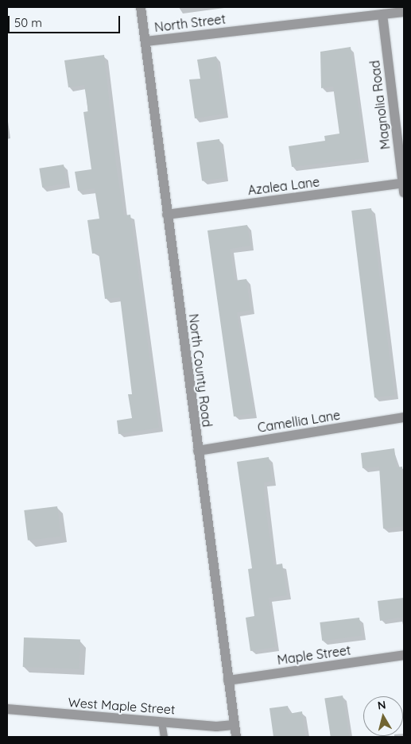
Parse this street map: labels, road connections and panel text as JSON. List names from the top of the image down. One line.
{"streets":{"street":["North Street","Magnolia Road","Azalea Lane","North County Road","Camellia Lane","Maple Street","West Maple Street"]},"crossings":[["North Street","Magnolia Road"],["North Street","North County Road"],["Magnolia Road","Azalea Lane"],["Azalea Lane","North County Road"],["North County Road","Camellia Lane"],["North County Road","Maple Street"],["North County Road","West Maple Street"]],"scale_bar":"50 m","north":"top"}
